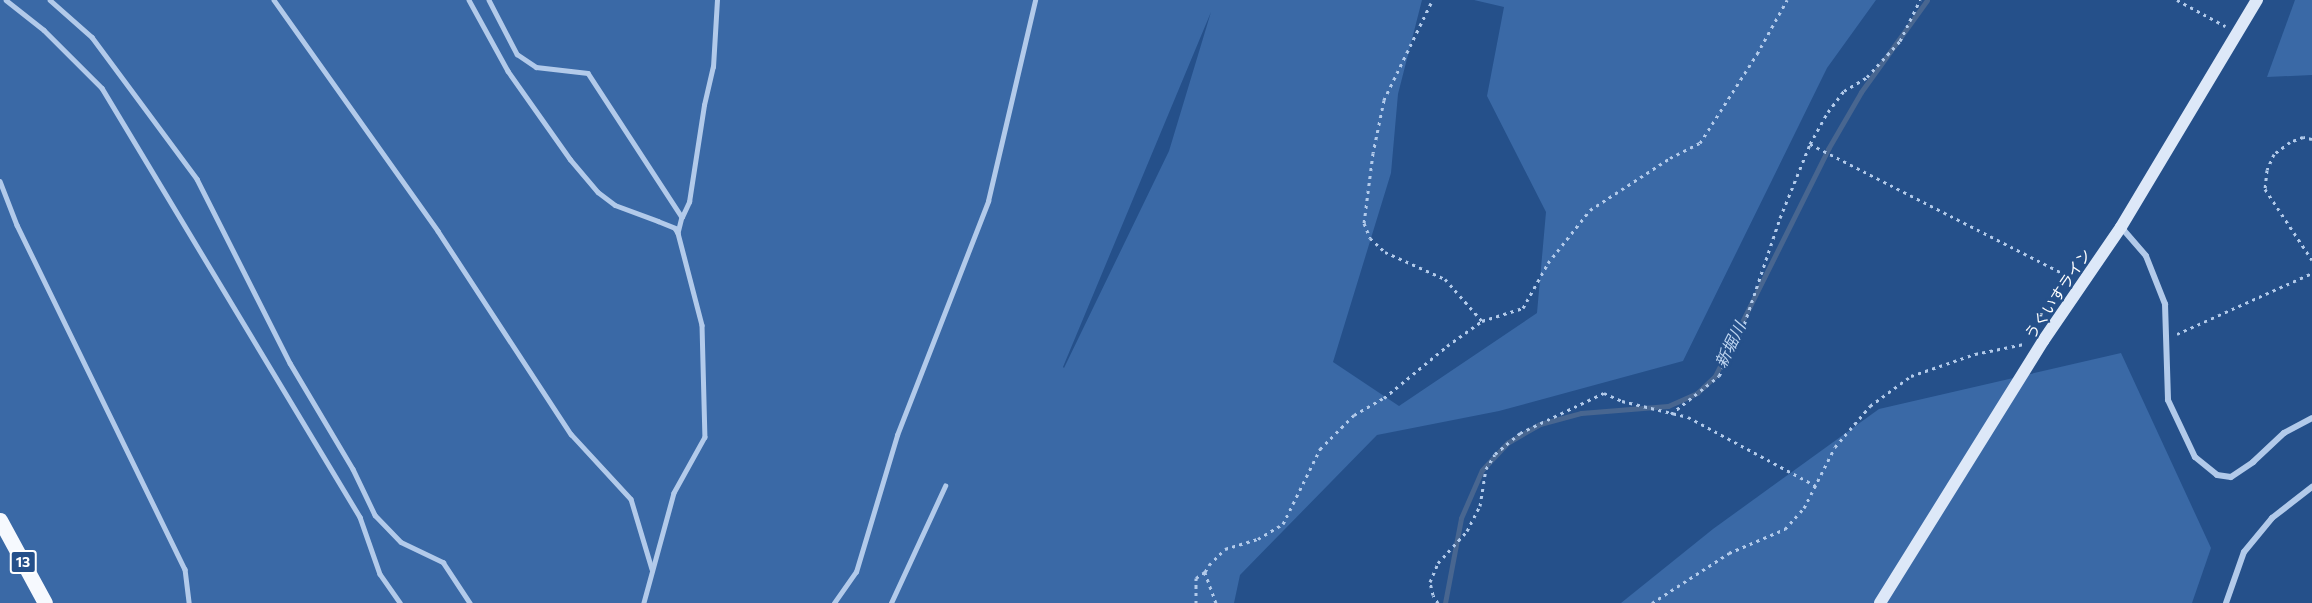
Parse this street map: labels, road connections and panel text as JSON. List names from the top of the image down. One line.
{"streets":{"main road":["13"],"street":["うぐいすライン"]},"water":["新堀川"]}
